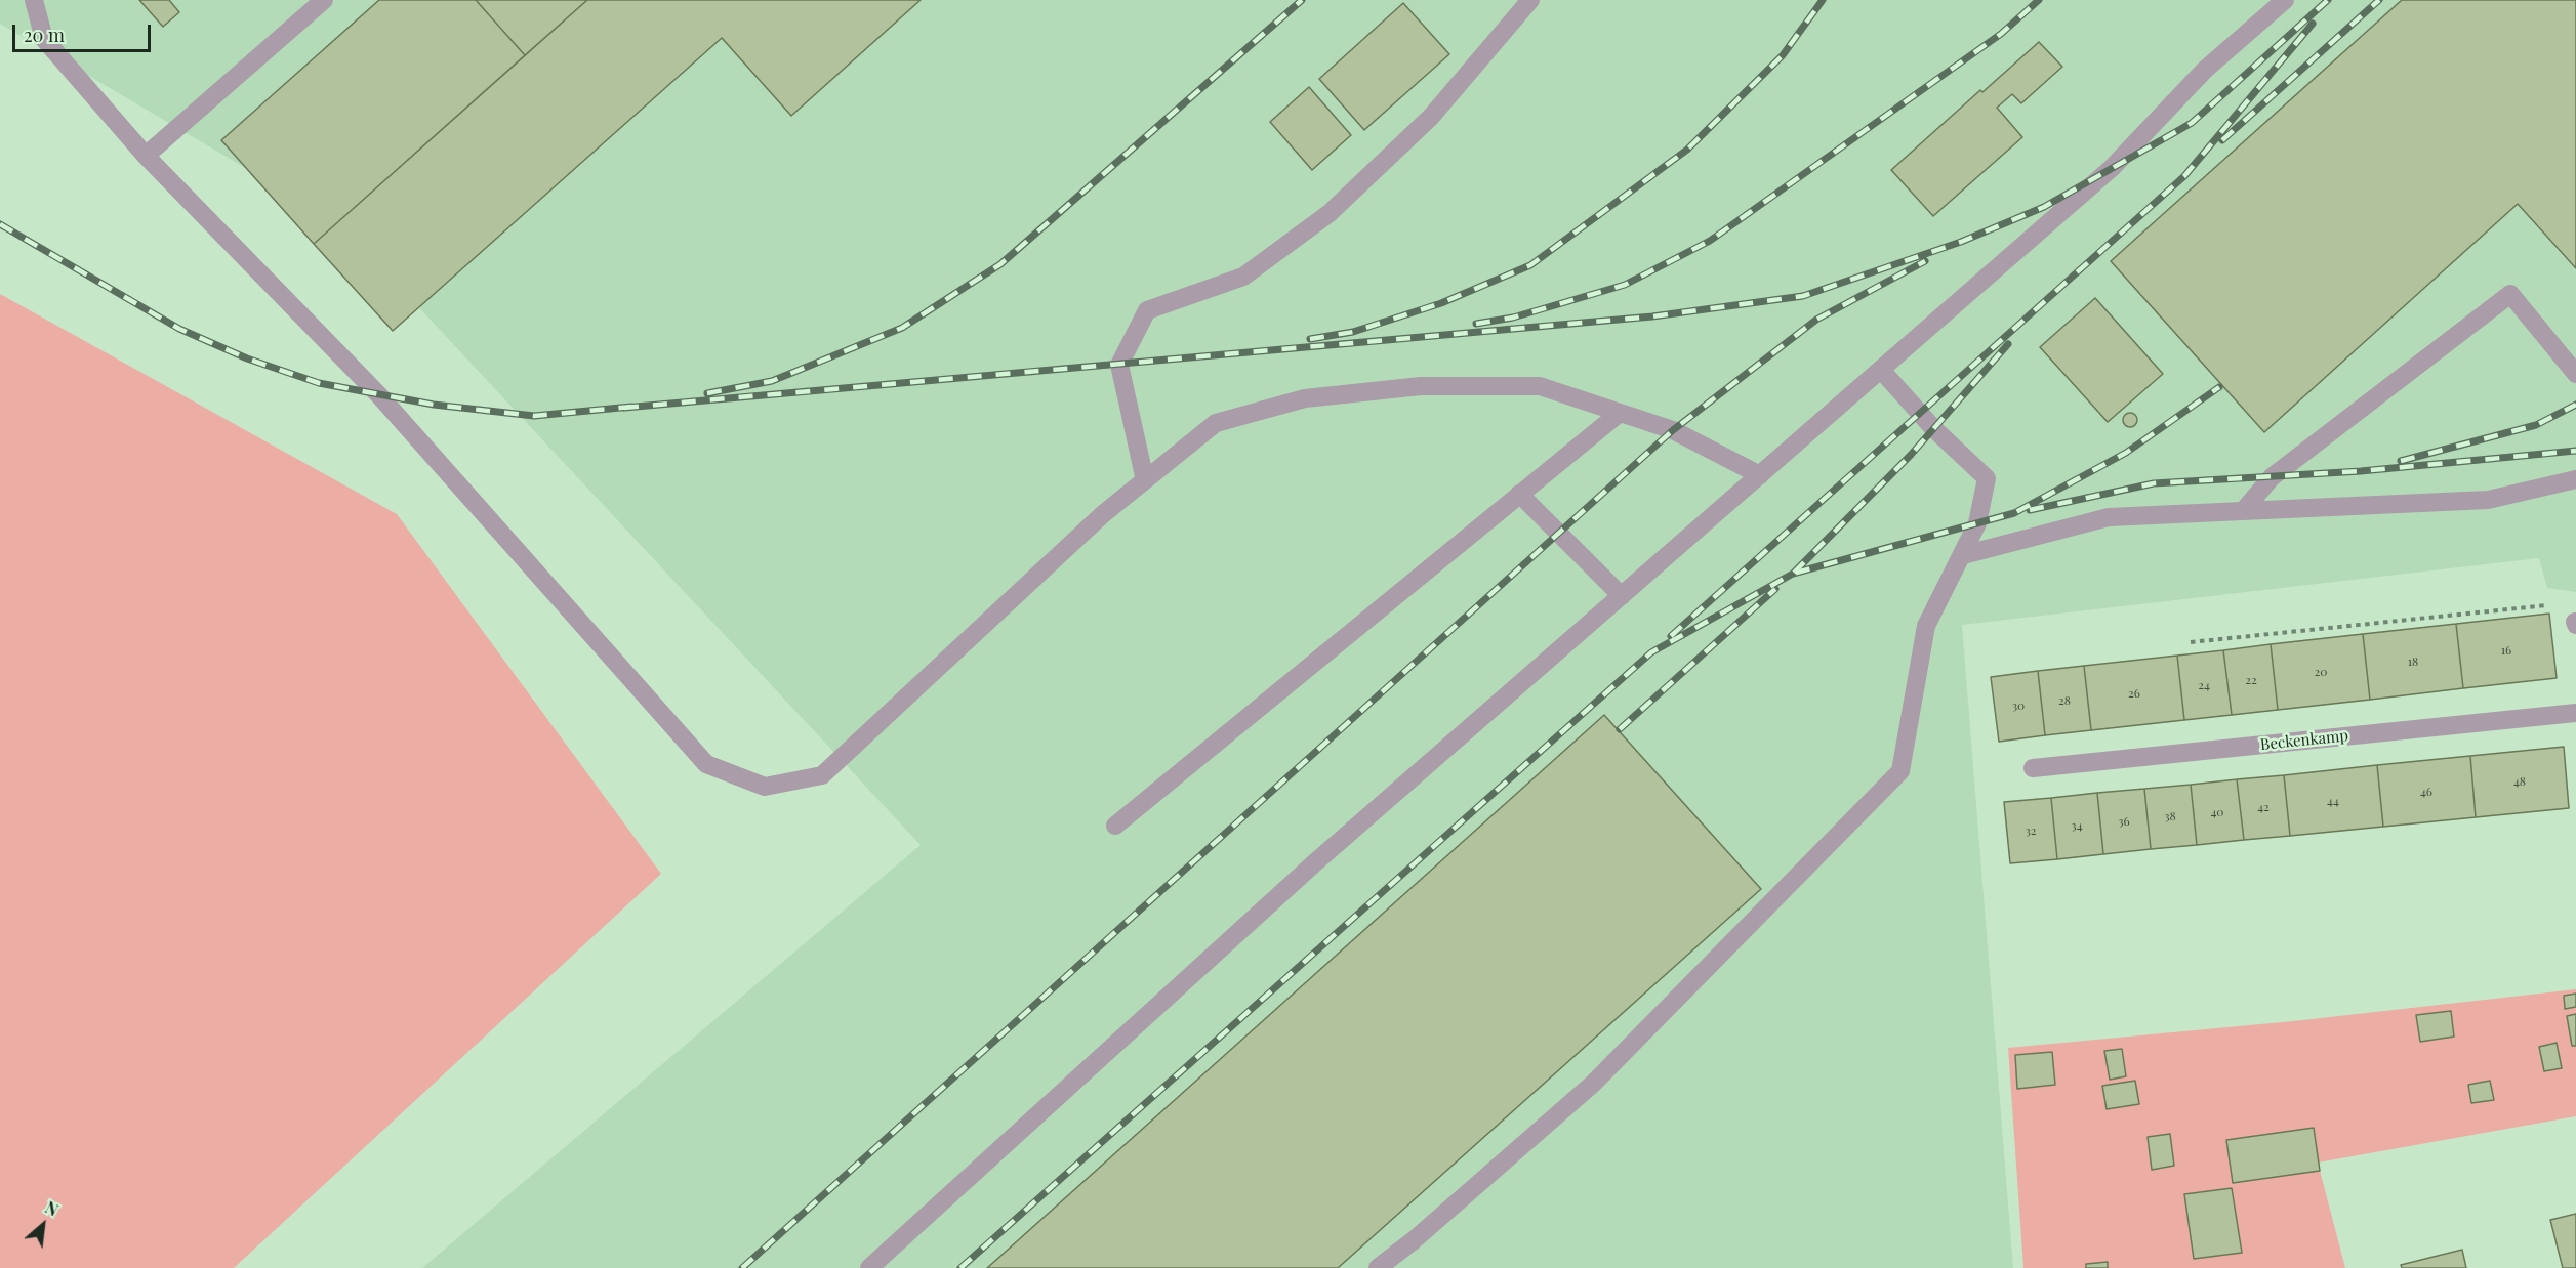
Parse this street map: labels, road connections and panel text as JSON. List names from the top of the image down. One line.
{"streets":{"street":["Beckenkamp"]},"house_numbers":["16","18","20","22","24","26","28","30","48","46","44","42","40","38","36","34","32"],"scale_bar":"20 m","north":"top right"}
